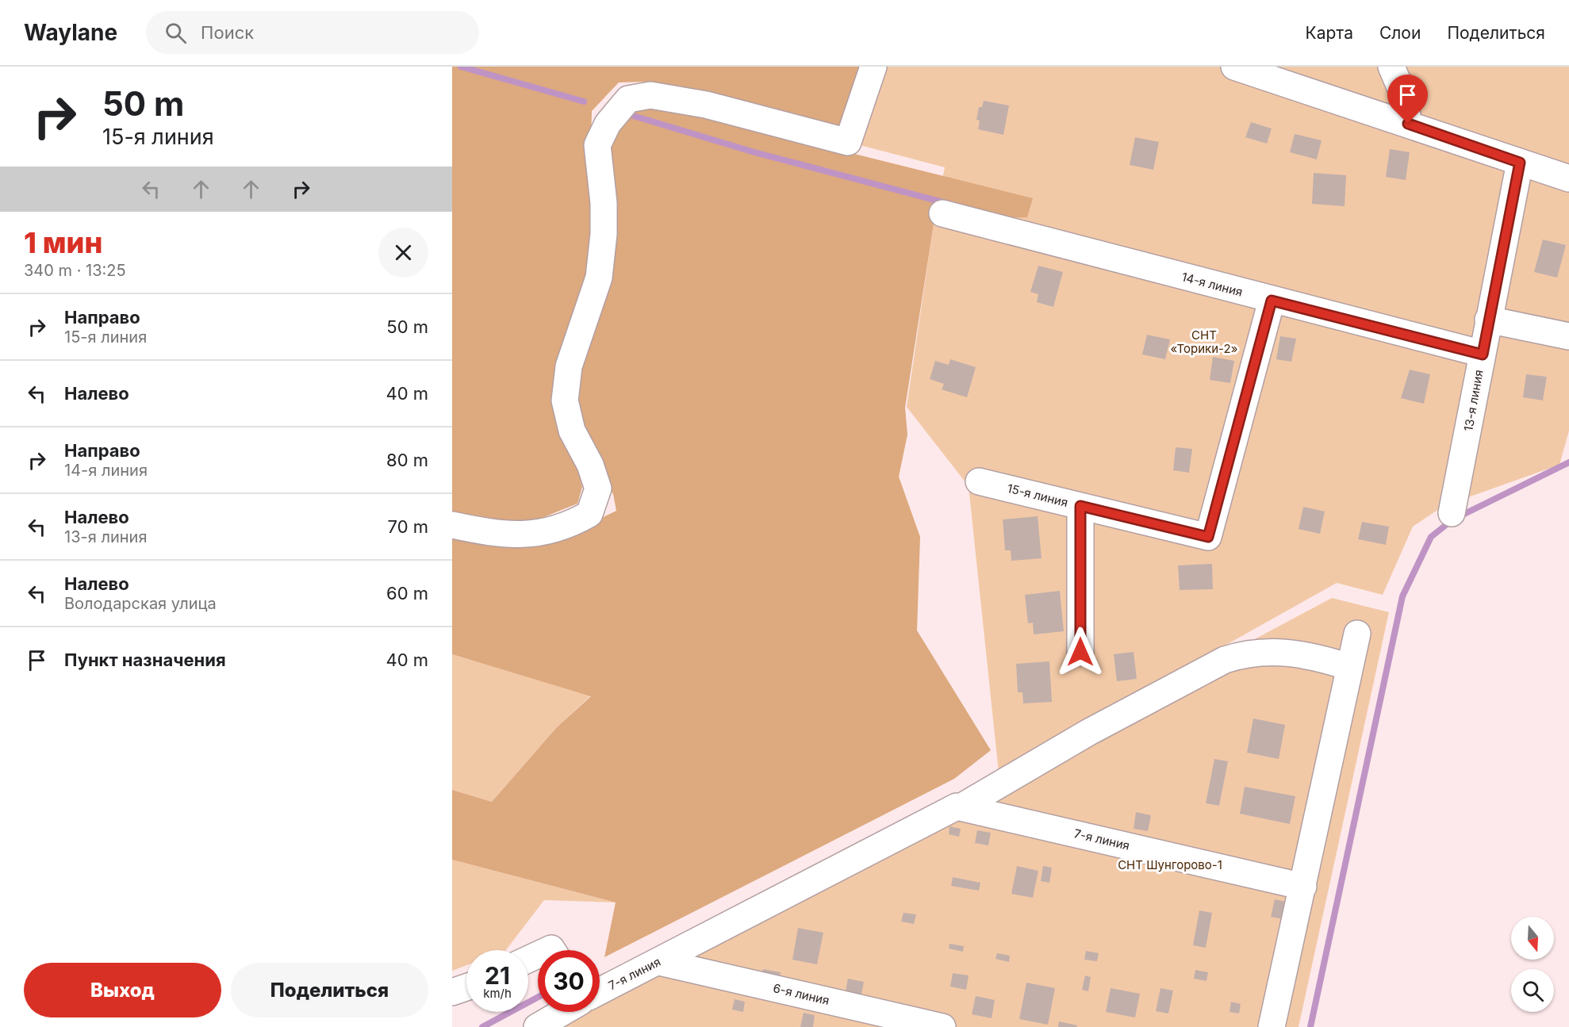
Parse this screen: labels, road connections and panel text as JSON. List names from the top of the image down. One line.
{"streets":{"street":["14-я линия","13-я линия","15-я линия","7-я линия","6-я линия"]},"crossings":[["14-я линия","13-я линия"],["14-я линия","15-я линия"],["7-я линия","6-я линия"]],"parks":["СНТ «Торики-2»","СНТ Шунгорово-1"],"north":"bottom","page":{"header":"Waylane","search":"Поиск","nav":["Карта","Слои","Поделиться"],"turn":["50 m","15-я линия"],"heading":["1 мин","340 m · 13:25"],"list":[{"name":"Направо","note":"15-я линия","value":"50 m"},{"name":"Налево","value":"40 m"},{"name":"Направо","note":"14-я линия","value":"80 m"},{"name":"Налево","note":"13-я линия","value":"70 m"},{"name":"Налево","note":"Володарская улица","value":"60 m"},{"name":"Пункт назначения","value":"40 m"}],"speed":"21 km/h","limit":"30","buttons":["Выход","Поделиться"]}}
